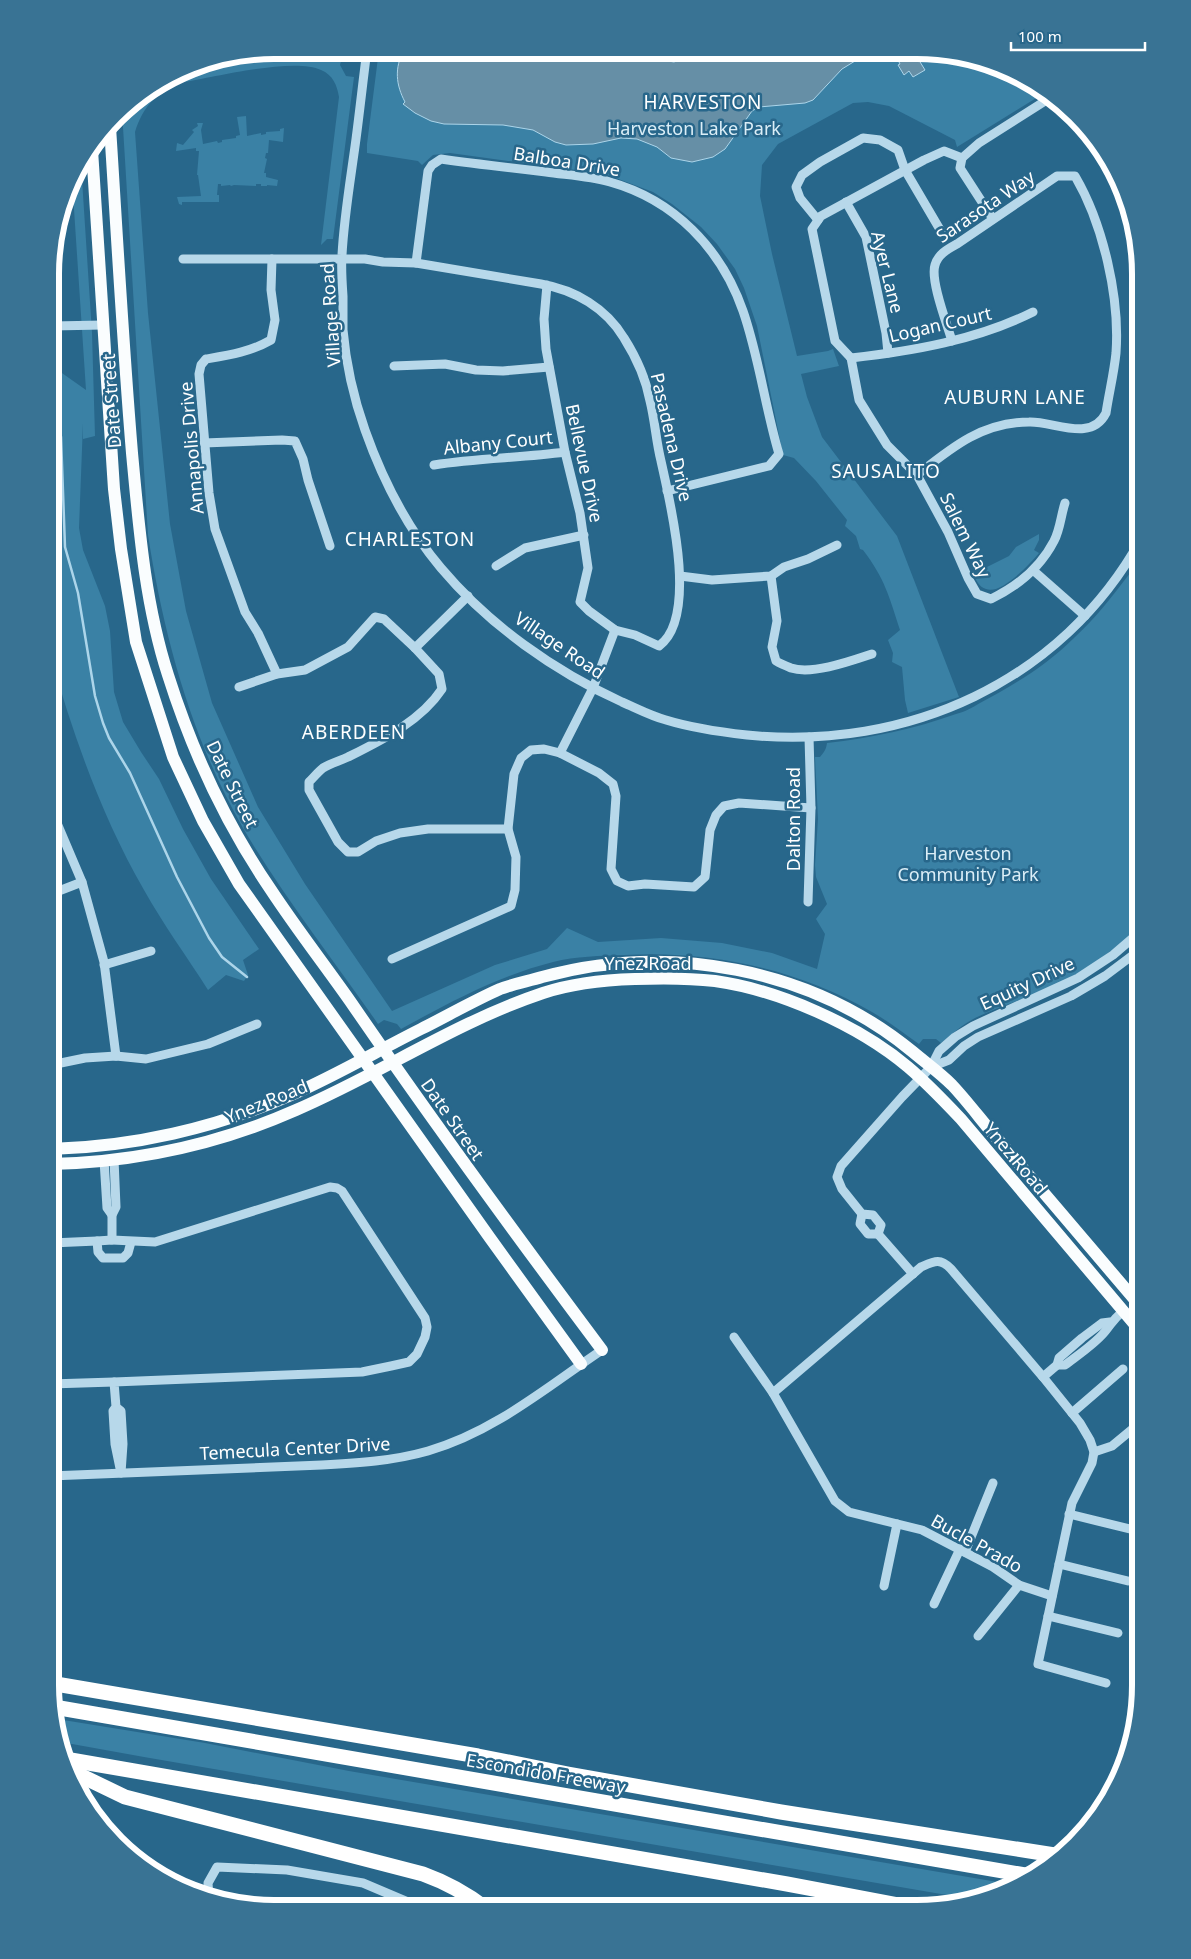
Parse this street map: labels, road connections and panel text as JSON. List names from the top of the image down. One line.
{"streets":{"highway":["Escondido Freeway"],"main road":["Date Street","Ynez Road"],"street":["Balboa Drive","Sarasota Way","Ayer Lane","Village Road","Logan Court","Pasadena Drive","Albany Court","Annapolis Drive","Bellevue Drive","Salem Way","Dalton Road","Equity Drive","Temecula Center Drive","Bucle Prado"]},"crossings":[["Balboa Drive","Pasadena Drive"],["Sarasota Way","Logan Court"],["Sarasota Way","Salem Way"],["Ayer Lane","Logan Court"],["Village Road","Pasadena Drive"],["Village Road","Dalton Road"],["Logan Court","Salem Way"],["Date Street","Ynez Road"],["Date Street","Temecula Center Drive"],["Pasadena Drive","Annapolis Drive"],["Pasadena Drive","Bellevue Drive"],["Albany Court","Bellevue Drive"],["Ynez Road","Equity Drive"]],"districts":["HARVESTON","AUBURN LANE","SAUSALITO","CHARLESTON","ABERDEEN"],"parks":["Harveston Lake Park","Harveston Community Park"],"scale_bar":"100 m"}
